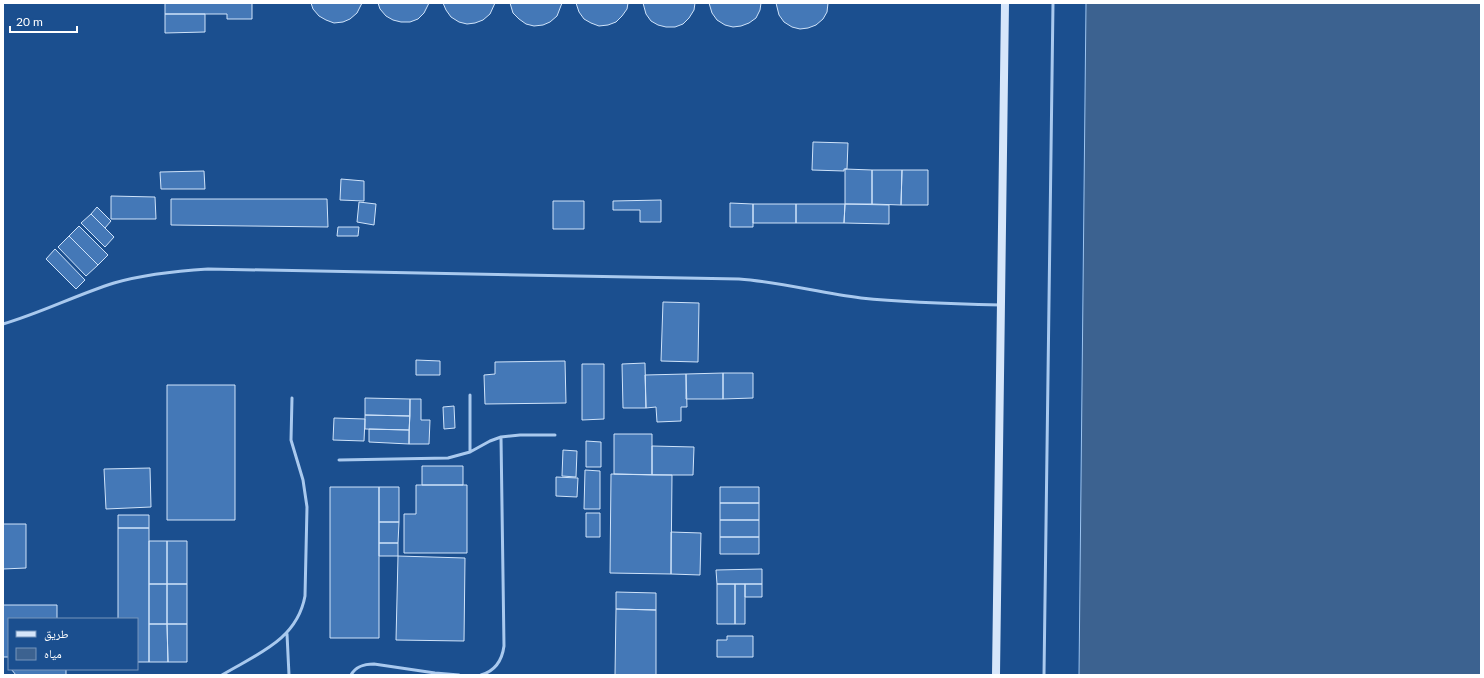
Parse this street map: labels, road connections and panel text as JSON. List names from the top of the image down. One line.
{"legend":["طريق","مياه"],"scale_bar":"20 m"}
